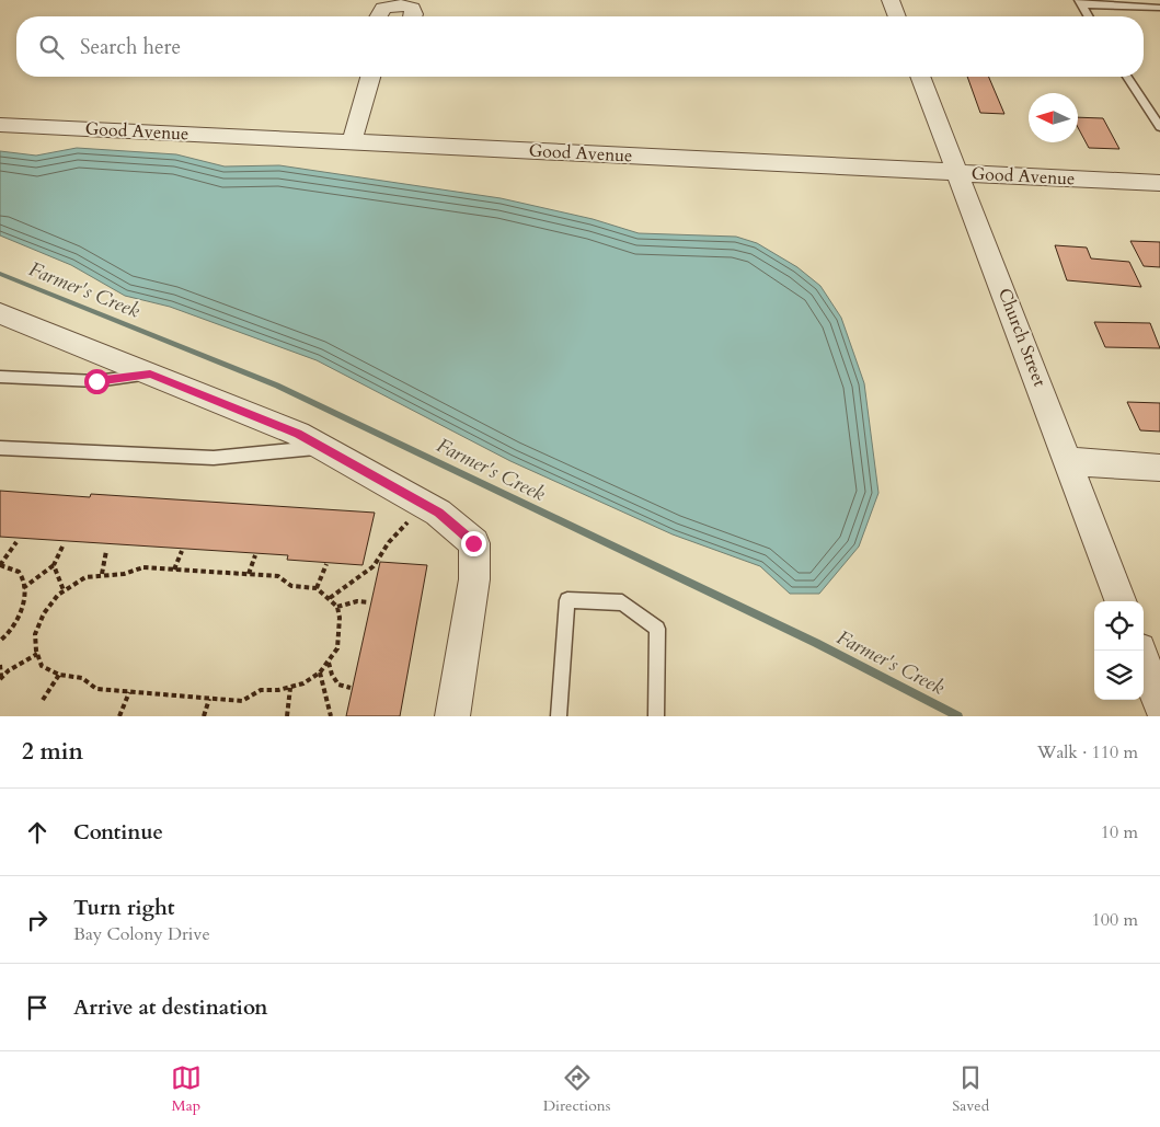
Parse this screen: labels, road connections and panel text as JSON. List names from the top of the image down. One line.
{"streets":{"street":["Good Avenue","Church Street"]},"crossings":[["Good Avenue","Church Street"]],"water":["Farmer's Creek"],"north":"left","page":{"search":"Search here","heading":["2 min","Walk · 110 m"],"list":[["Continue","10 m"],["Turn right","Bay Colony Drive","100 m"],"Arrive at destination"],"nav":["Map","Directions","Saved"]}}
